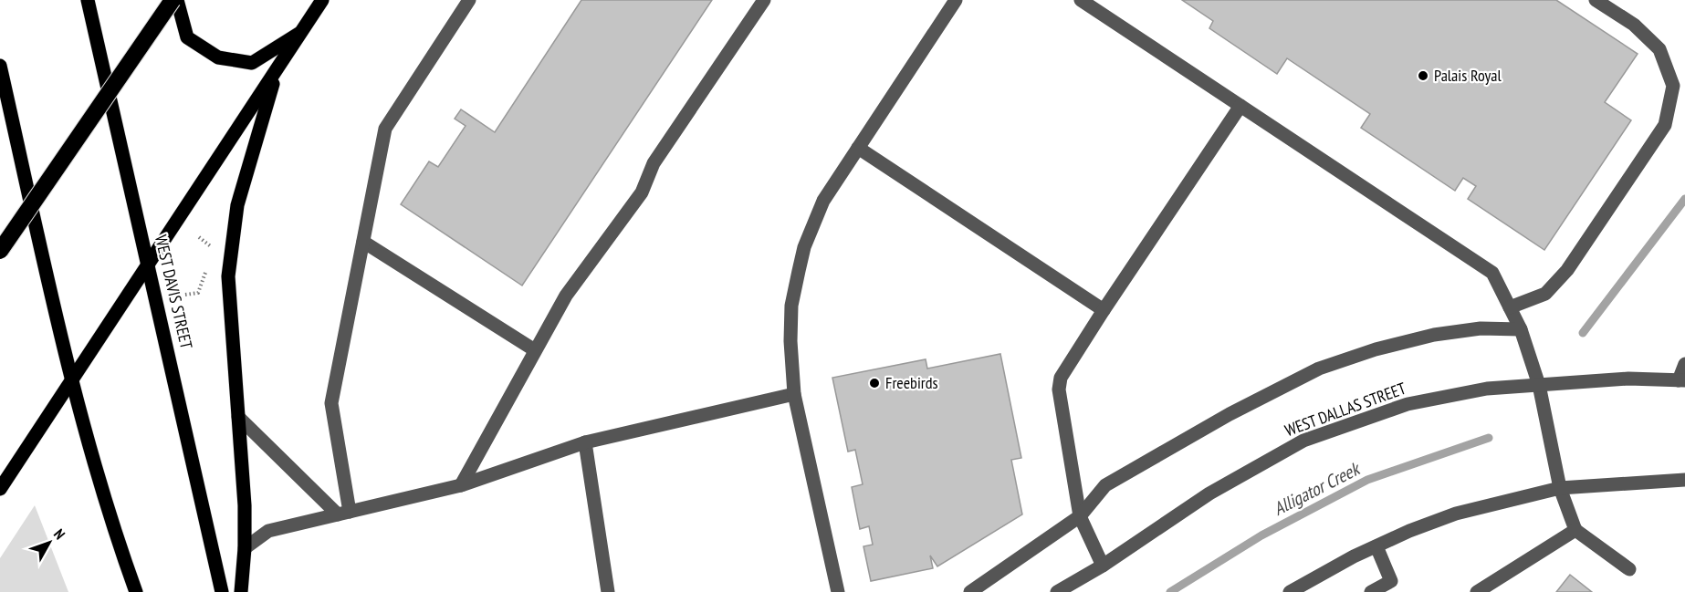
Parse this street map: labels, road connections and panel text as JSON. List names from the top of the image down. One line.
{"streets":{"main road":["WEST DAVIS STREET"],"street":["WEST DALLAS STREET"]},"water":["Alligator Creek"],"places":["Palais Royal","Freebirds"],"north":"top right"}
